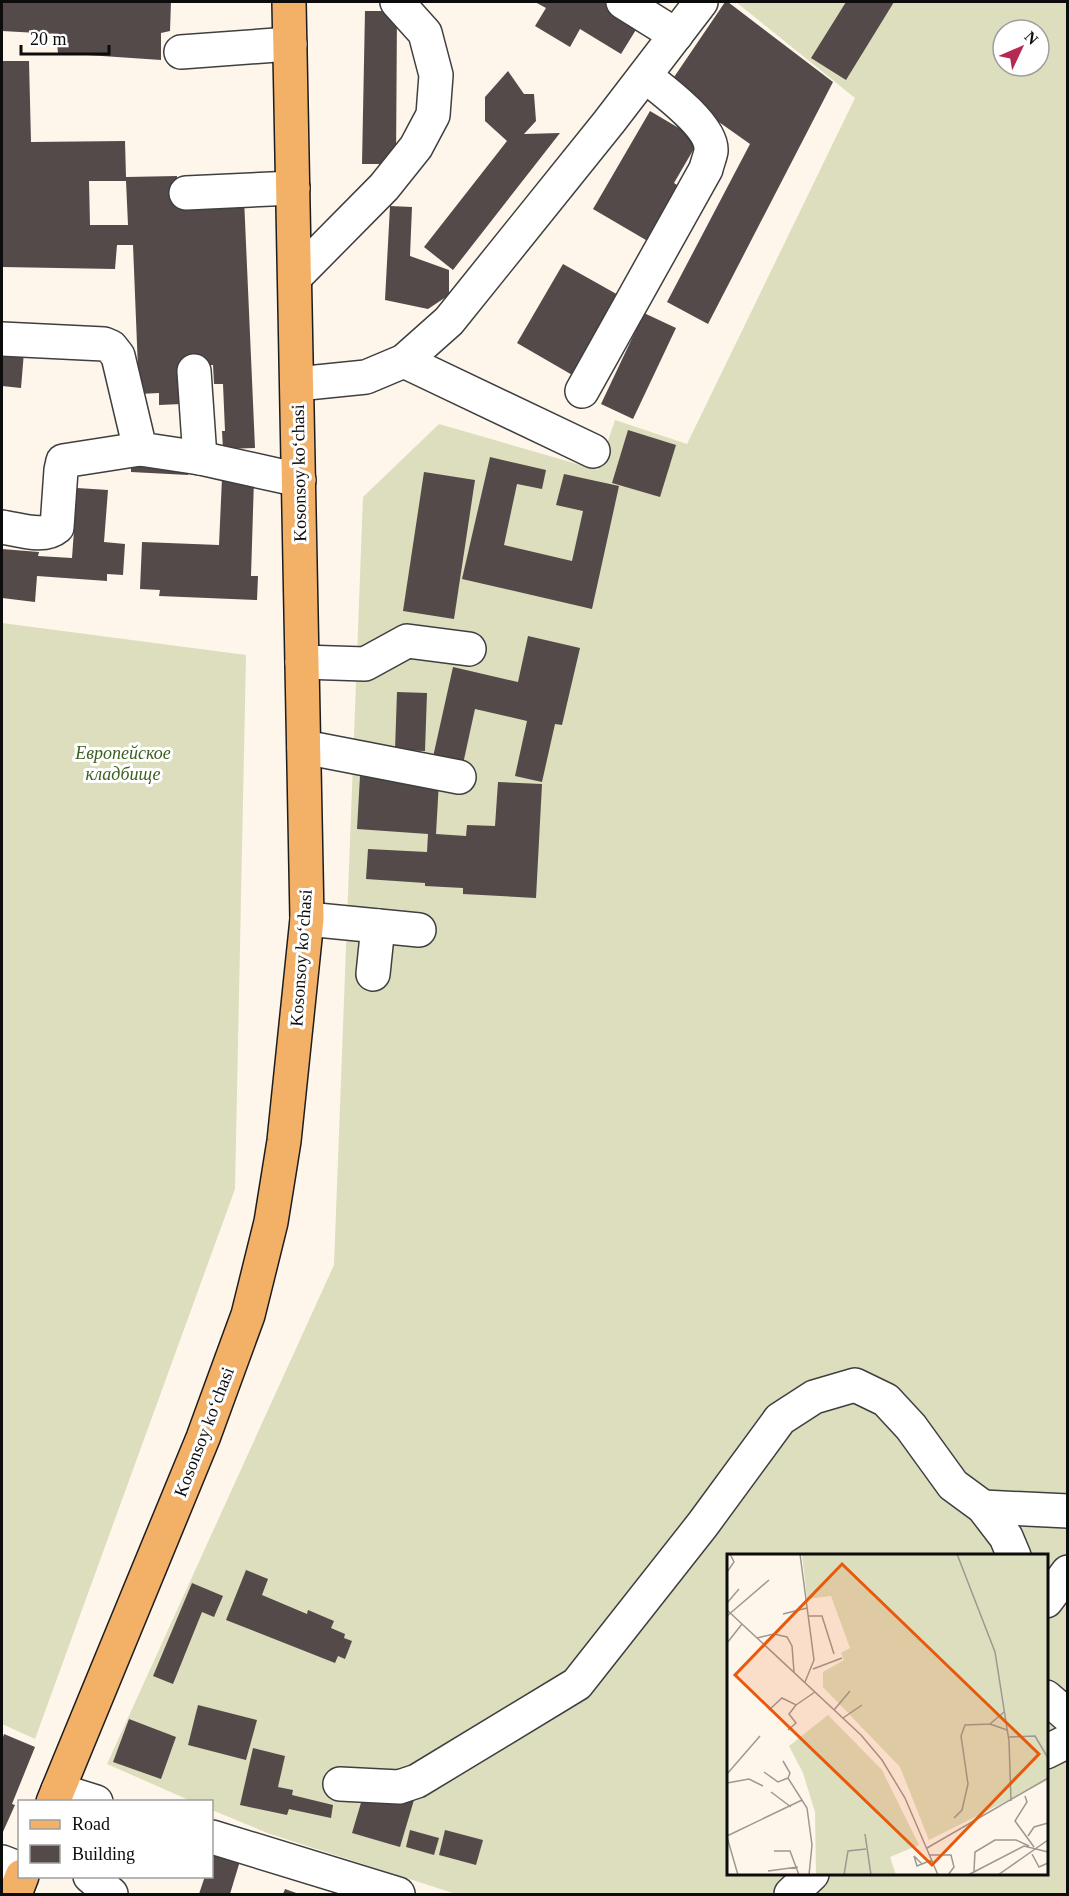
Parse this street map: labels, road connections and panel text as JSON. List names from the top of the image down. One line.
{"streets":{"main road":["Kosonsoy koʻchasi"]},"parks":["Европейское кладбище"],"legend":["Road","Building"],"scale_bar":"20 m","north":"top right"}
